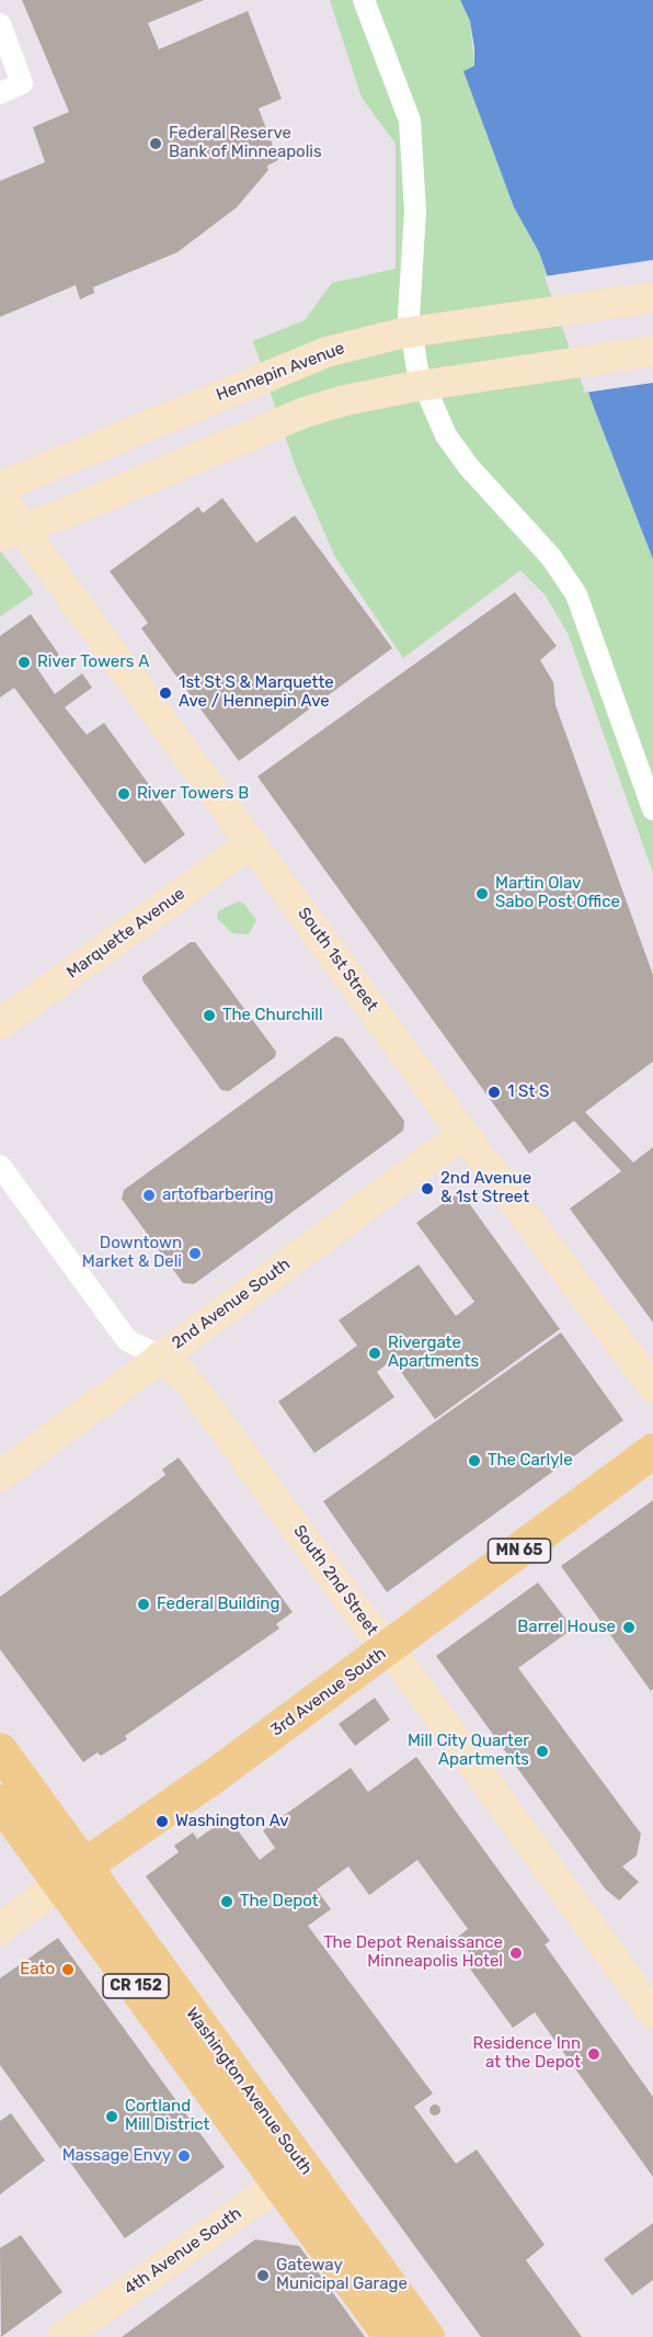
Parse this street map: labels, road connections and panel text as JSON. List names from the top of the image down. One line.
{"streets":{"main road":["MN 65","3rd Avenue South","CR 152","Washington Avenue South"],"street":["Hennepin Avenue","Marquette Avenue","South 1st Street","2nd Avenue South","South 2nd Street","4th Avenue South"]},"crossings":[["Marquette Avenue","South 1st Street"],["South 1st Street","2nd Avenue South"],["2nd Avenue South","South 2nd Street"],["South 2nd Street","3rd Avenue South"],["3rd Avenue South","Washington Avenue South"],["Washington Avenue South","4th Avenue South"]],"places":["Federal Reserve Bank of Minneapolis","River Towers A","1st St S & Marquette Ave / Hennepin Ave","River Towers B","Martin Olav Sabo Post Office","The Churchill","1 St S","2nd Avenue & 1st Street","artofbarbering","Downtown Market & Deli","Rivergate Apartments","The Carlyle","Federal Building","Barrel House","Mill City Quarter Apartments","Washington Av","The Depot","The Depot Renaissance Minneapolis Hotel","Eato","Residence Inn at the Depot","Cortland Mill District","Massage Envy","Gateway Municipal Garage"]}
